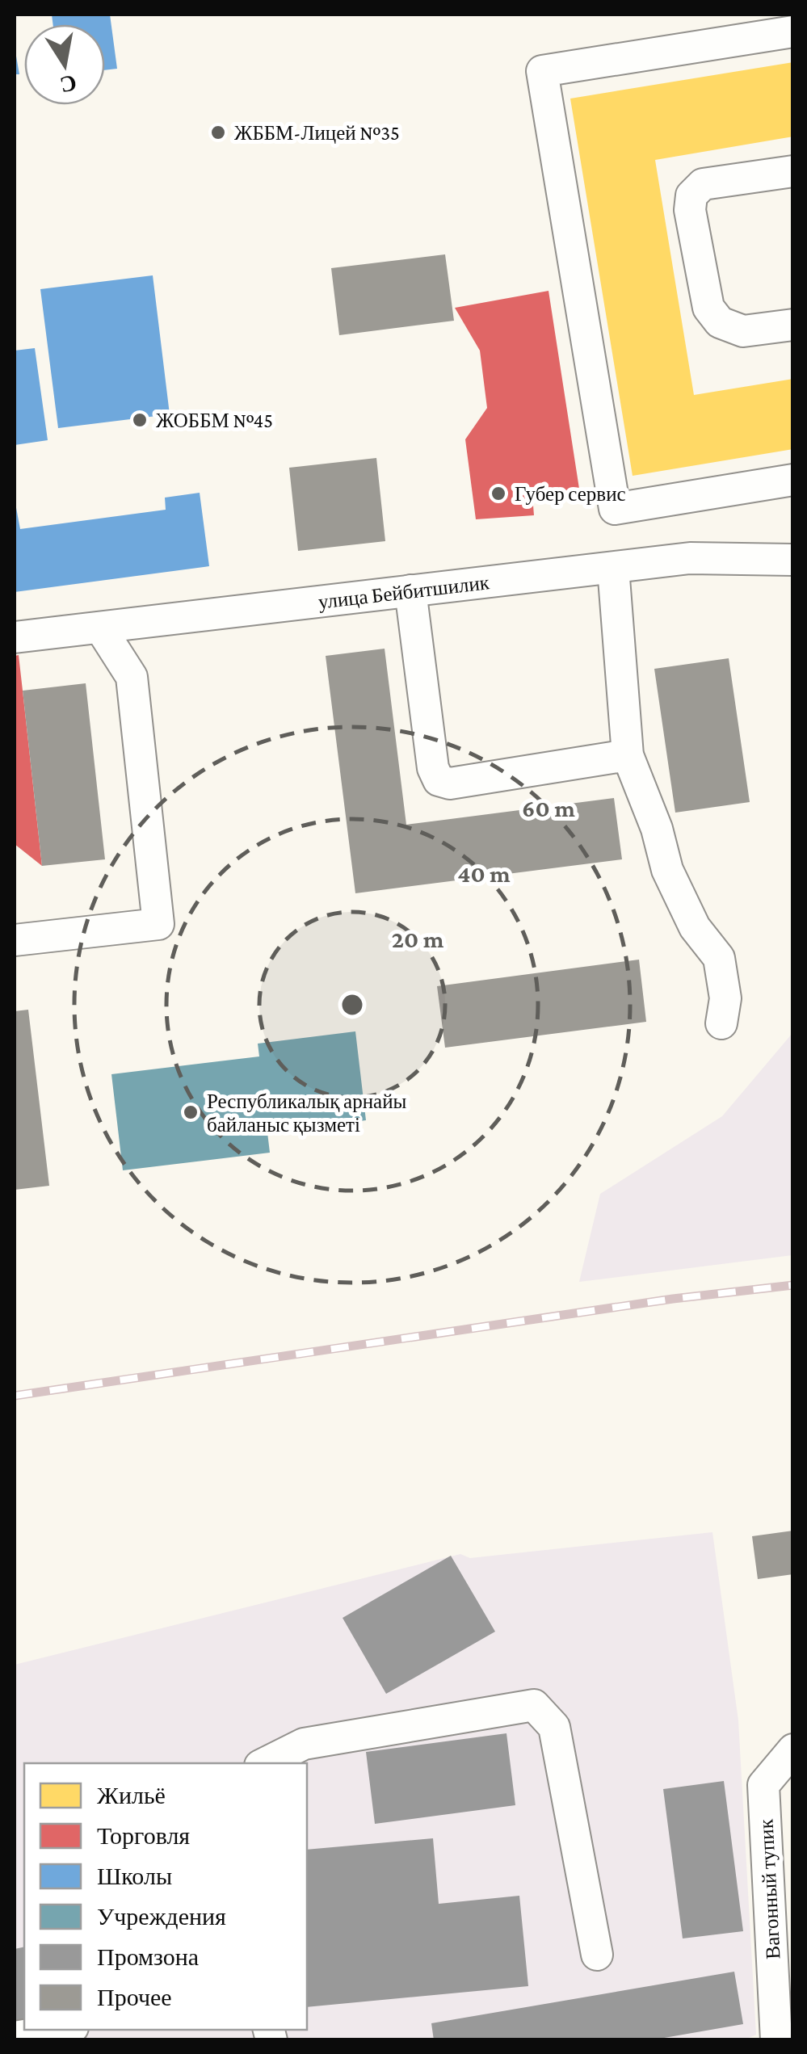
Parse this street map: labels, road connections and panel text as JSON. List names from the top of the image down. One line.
{"streets":{"street":["улица Бейбитшилик","Вагонный тупик"]},"places":["ЖББМ-Лицей №35","ЖОББМ №45","Губер сервис","Республикалық арнайы байланыс қызметі"],"legend":["Жильё","Торговля","Школы","Учреждения","Промзона","Прочее"],"north":"bottom","rings":["60 m","40 m","20 m"]}
